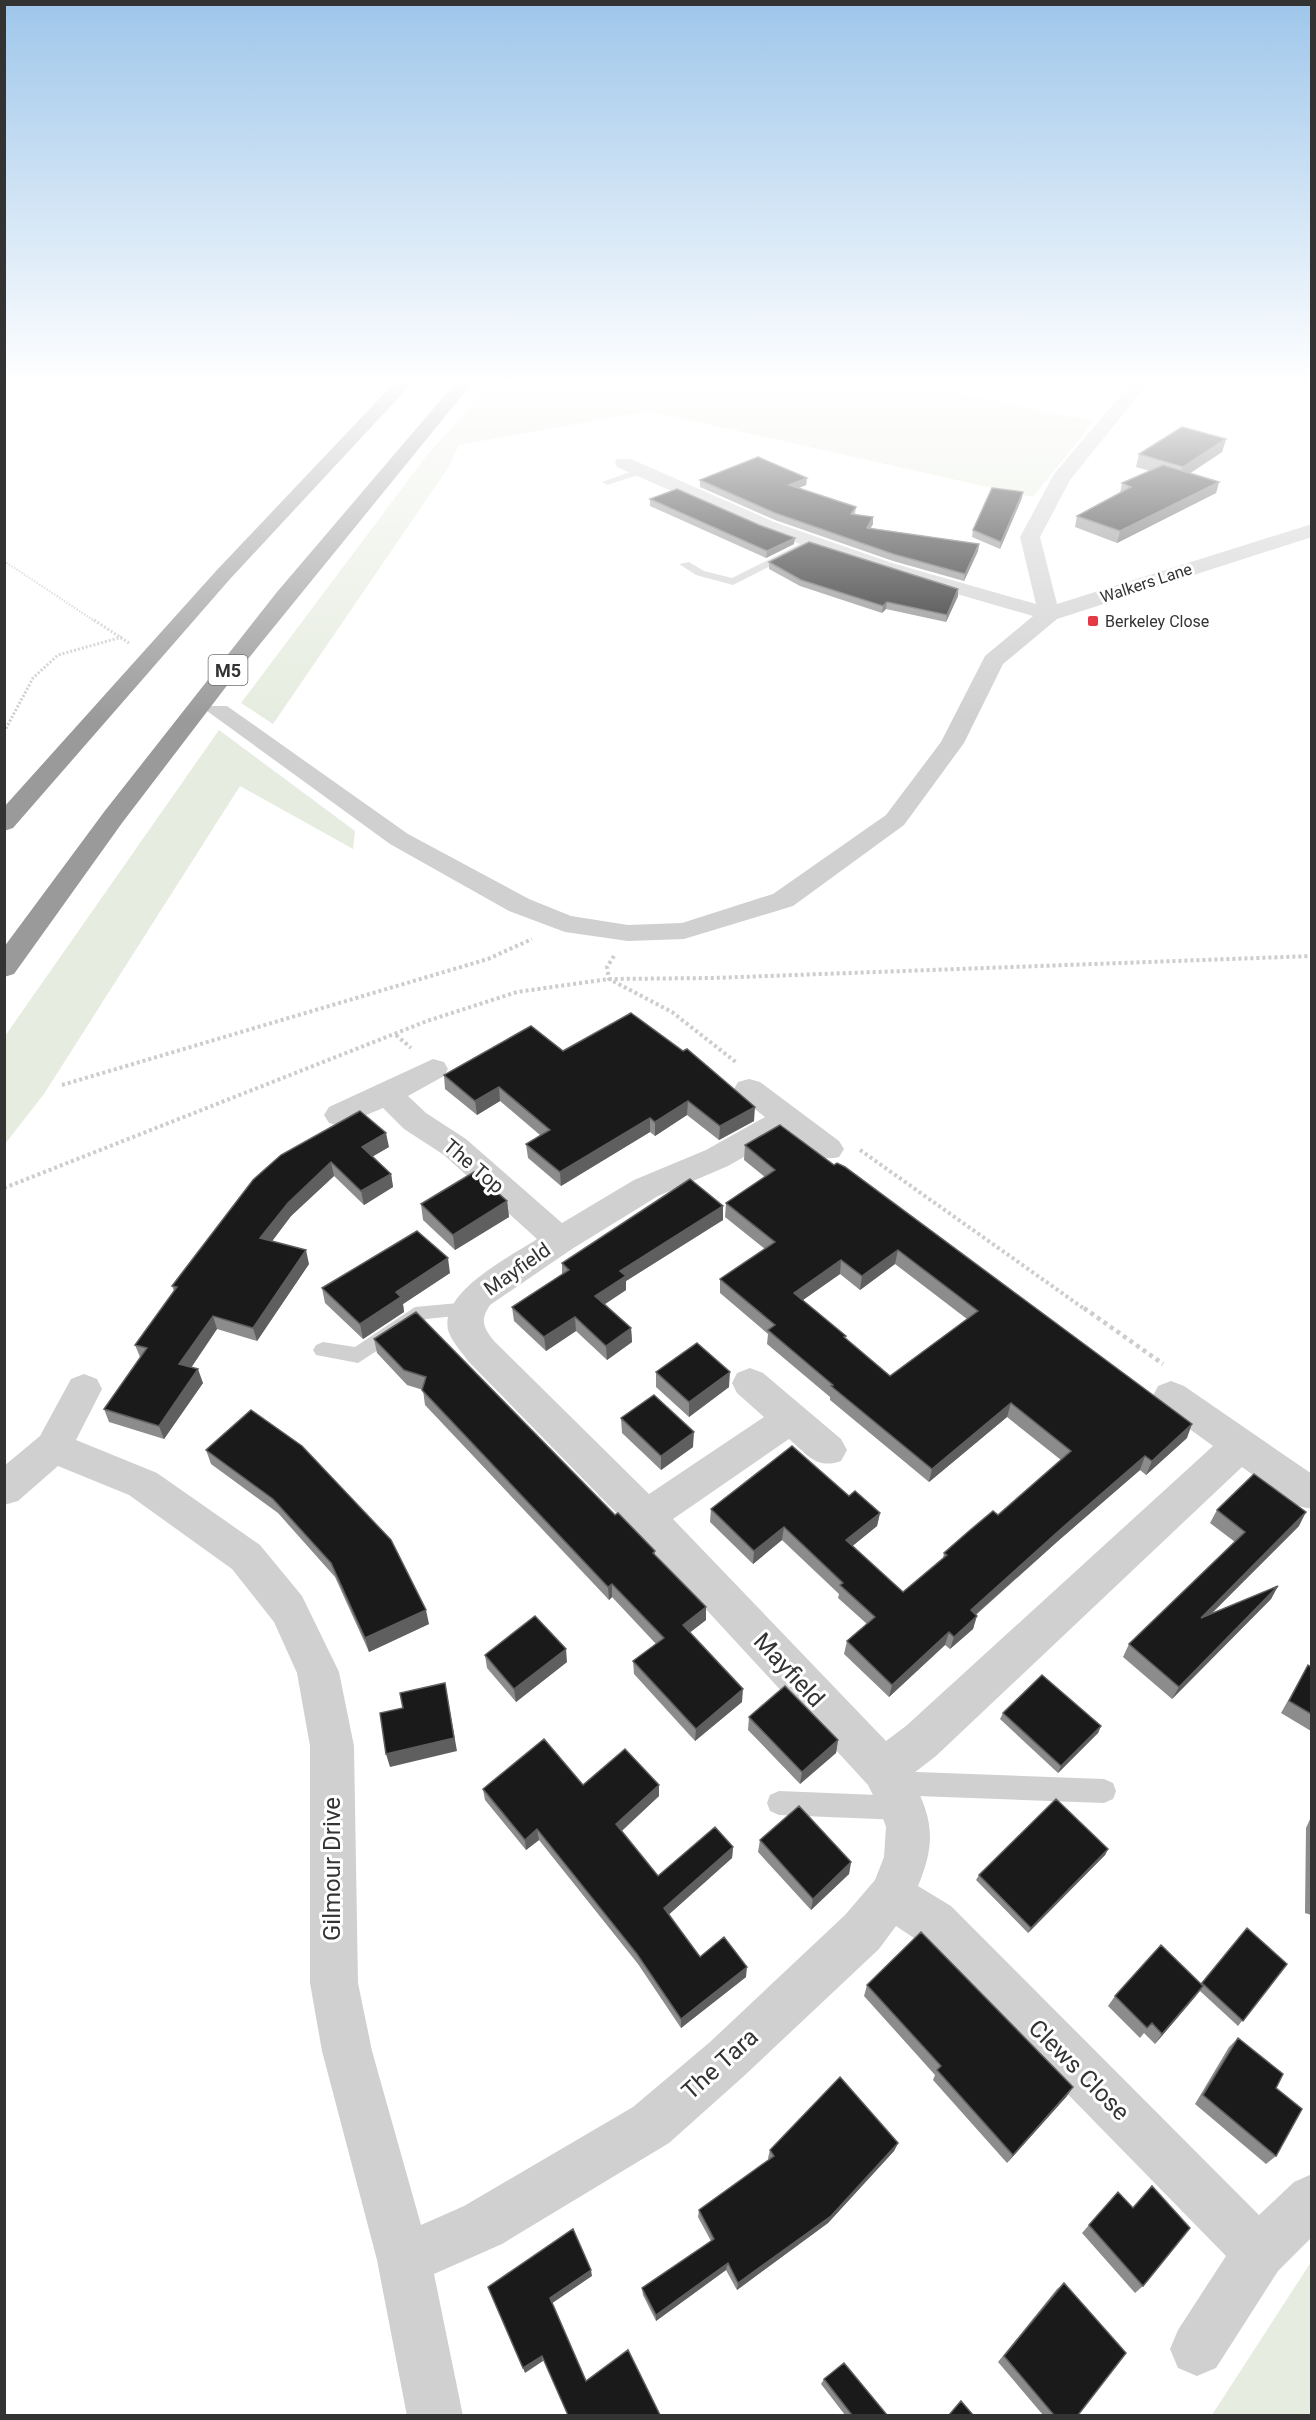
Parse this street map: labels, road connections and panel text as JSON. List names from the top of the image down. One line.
{"streets":{"highway":["M5"],"street":["Walkers Lane","The Top","Mayfield","Gilmour Drive","The Tara","Clews Close"]},"crossings":[["The Top","Mayfield"],["Mayfield","The Tara"],["Gilmour Drive","The Tara"],["The Tara","Clews Close"]],"places":{"transit":["Berkeley Close"]}}
